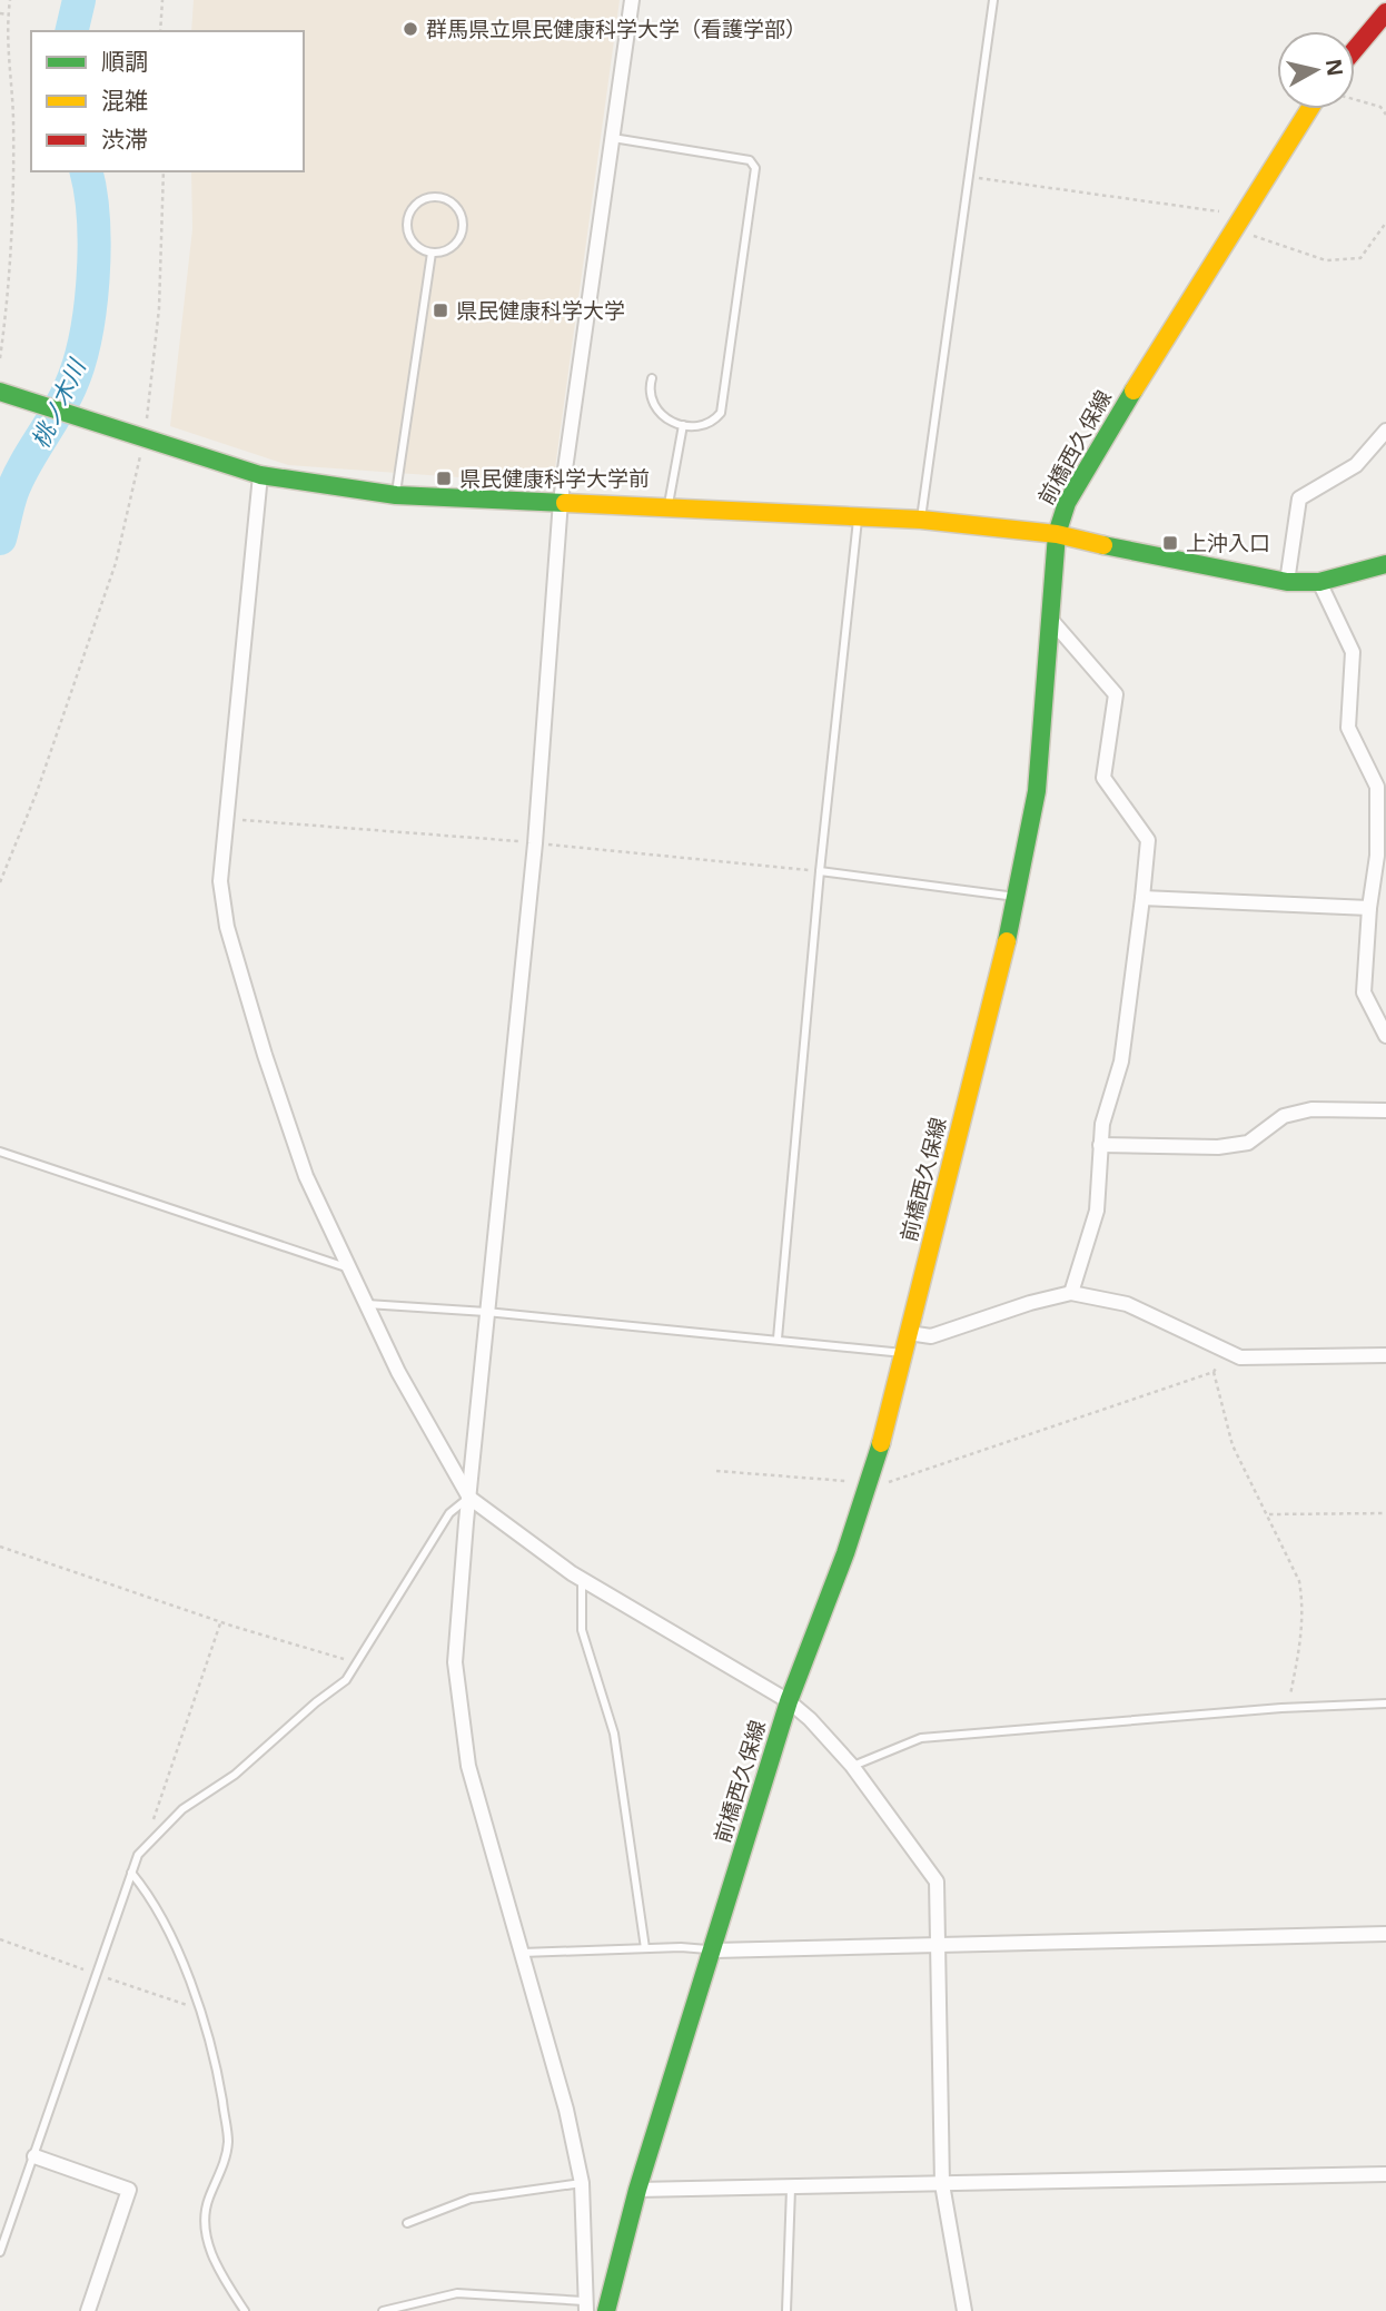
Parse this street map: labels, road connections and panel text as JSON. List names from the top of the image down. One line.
{"streets":{"main road":["前橋西久保線"]},"water":["桃ノ木川"],"places":{"other":["群馬県立県民健康科学大学（看護学部）"],"transit":["県民健康科学大学","県民健康科学大学前","上沖入口"]},"legend":["順調","混雑","渋滞"],"north":"right"}
